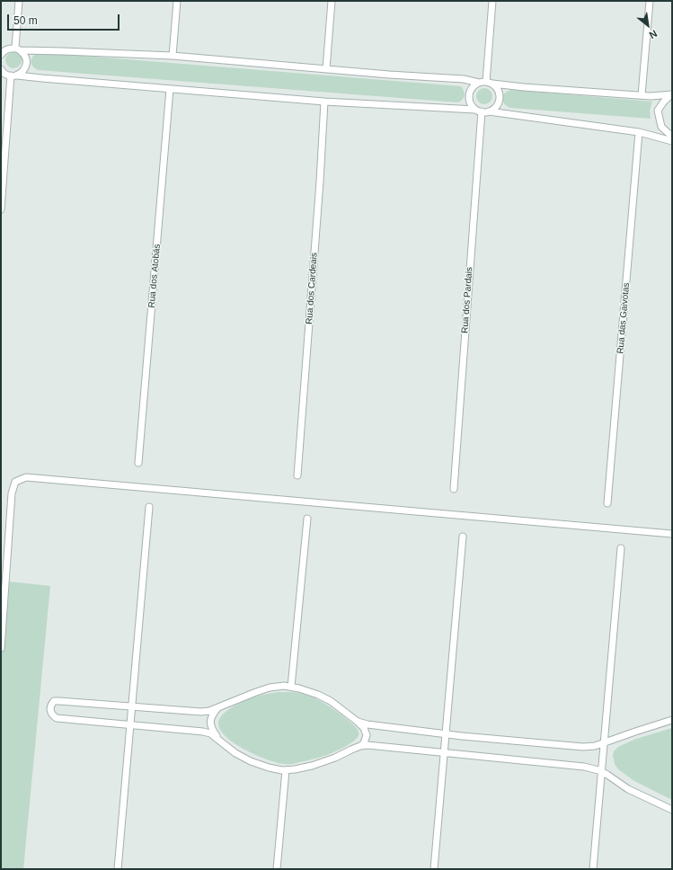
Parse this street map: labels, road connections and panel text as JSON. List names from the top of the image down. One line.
{"streets":{"lane":["Rua dos Atobás","Rua dos Cardeais","Rua dos Pardais","Rua das Gaivotas"]},"scale_bar":"50 m","north":"bottom right"}
